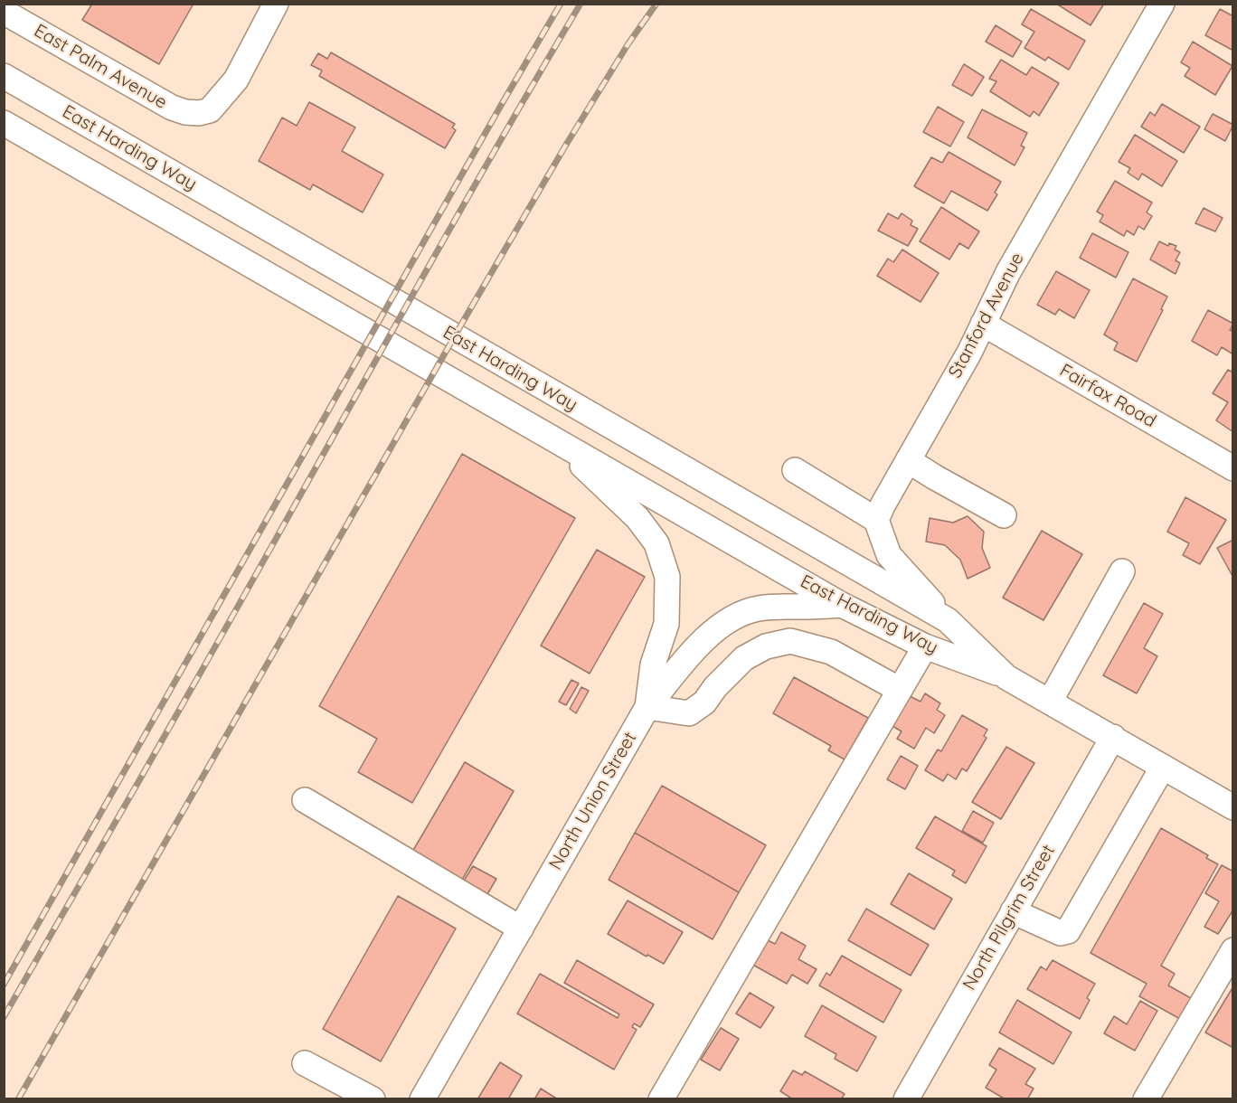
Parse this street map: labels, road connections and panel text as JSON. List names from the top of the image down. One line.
{"streets":{"street":["East Palm Avenue","East Harding Way","Stanford Avenue","Fairfax Road","North Union Street","North Pilgrim Street"]},"crossings":[["East Harding Way","North Union Street"],["East Harding Way","North Pilgrim Street"],["Stanford Avenue","Fairfax Road"]]}
